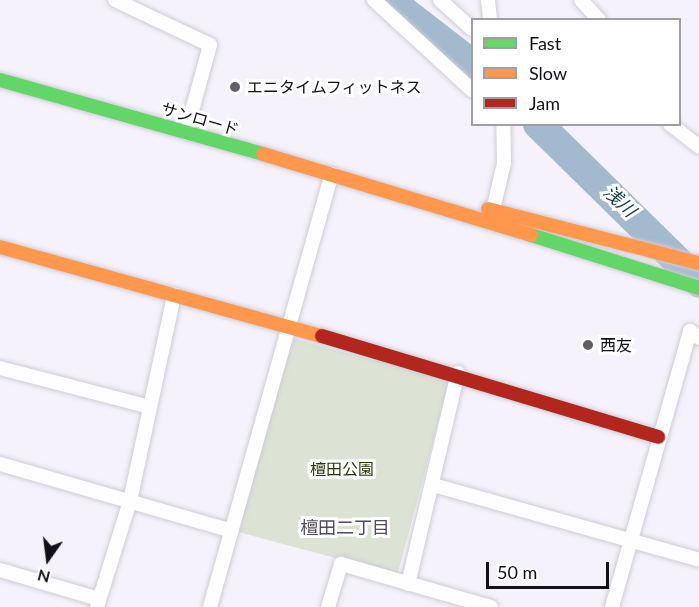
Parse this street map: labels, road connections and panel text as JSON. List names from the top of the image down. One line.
{"streets":{"street":["サンロード"]},"districts":["檀田二丁目"],"water":["浅川"],"parks":["檀田公園"],"places":["エニタイムフィットネス","西友"],"legend":["Fast","Slow","Jam"],"scale_bar":"50 m","north":"bottom"}
